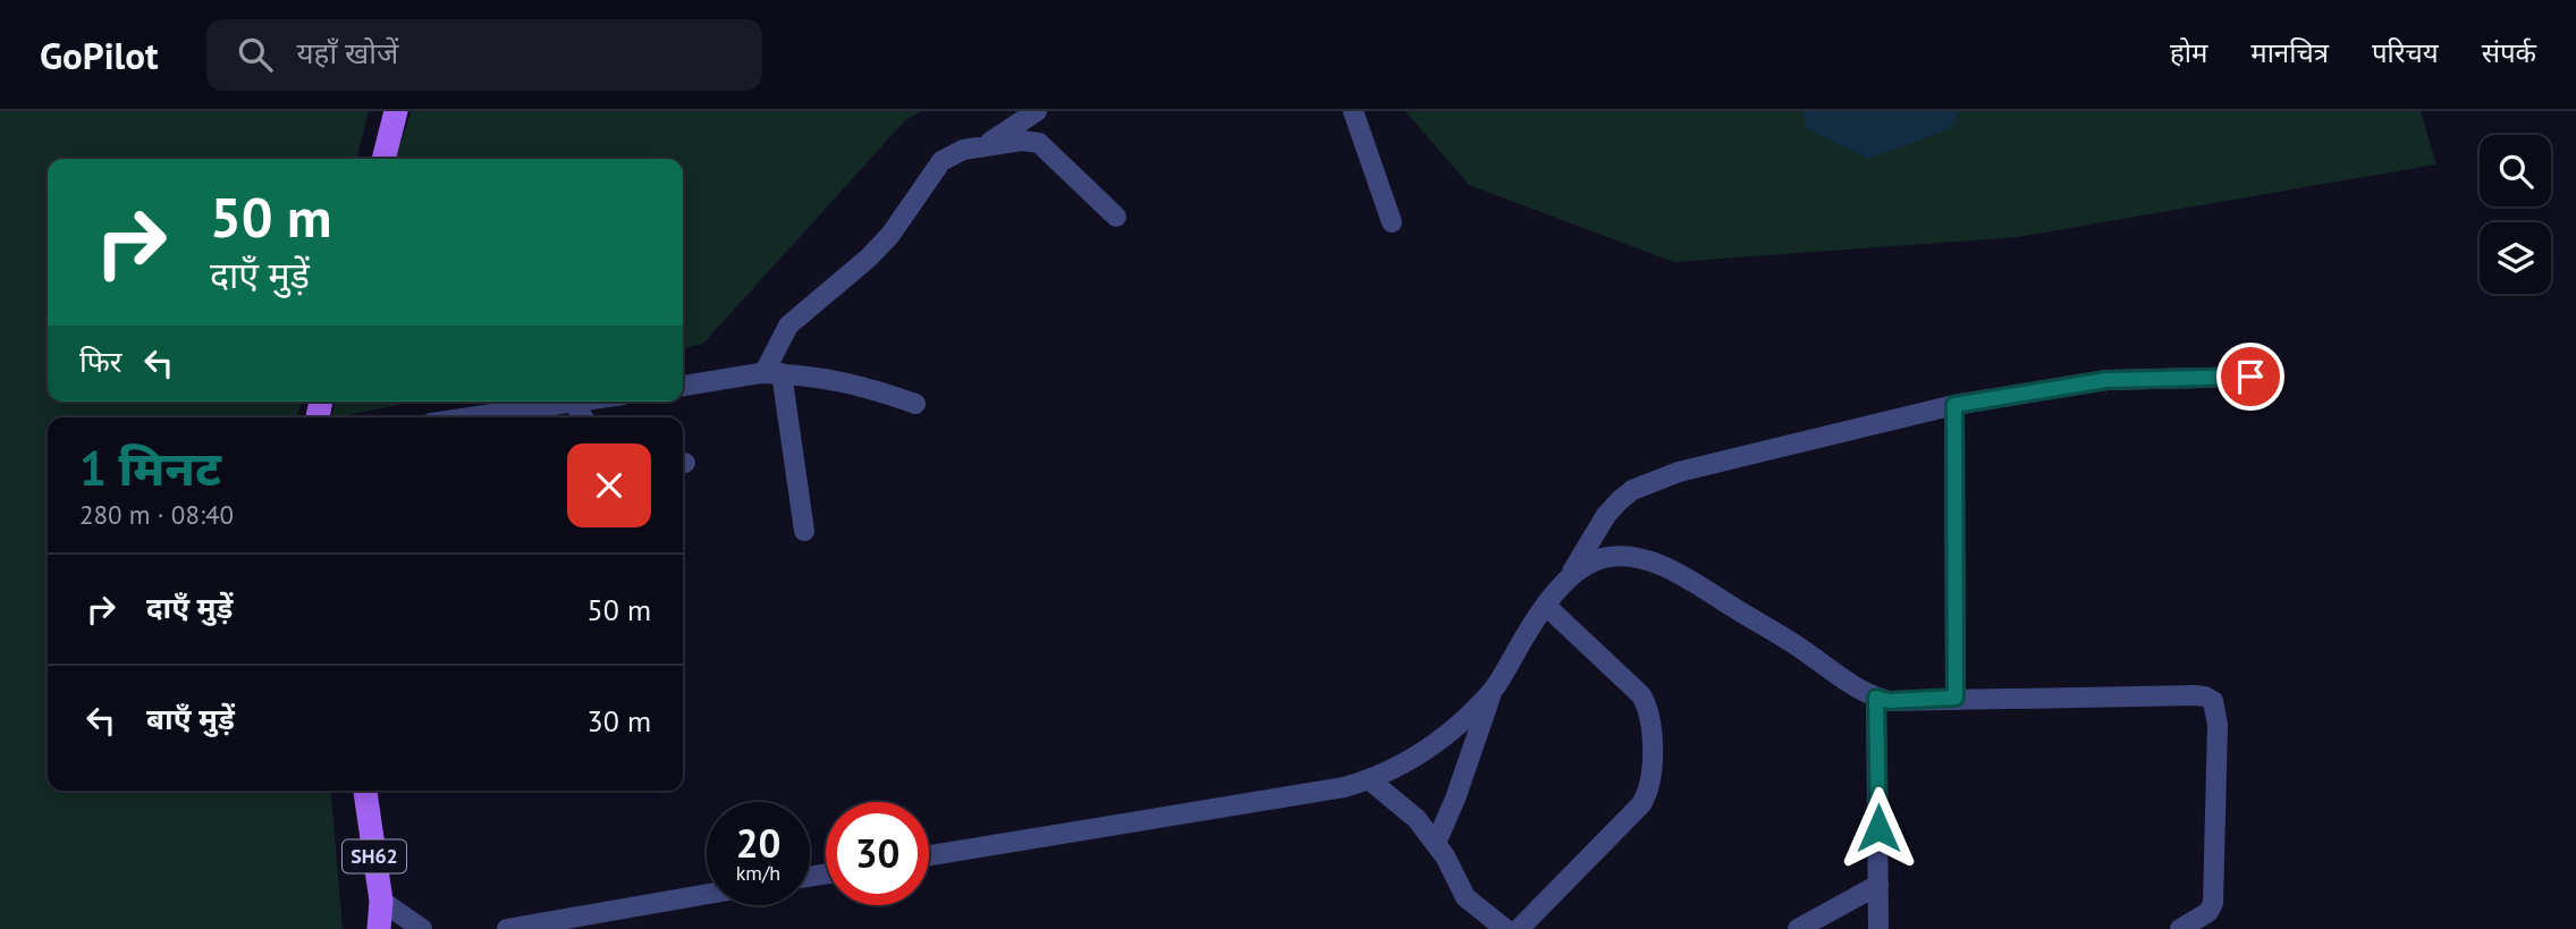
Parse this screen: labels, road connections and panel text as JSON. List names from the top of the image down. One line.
{"streets":{"main road":["SH62"]},"page":{"header":"GoPilot","search":"यहाँ खोजें","nav":["होम","मानचित्र","परिचय","संपर्क"],"turn":["50 m","दाएँ मुड़ें"],"then":"फिर","heading":["1 मिनट","280 m · 08:40"],"list":[{"name":"दाएँ मुड़ें","value":"50 m"},{"name":"बाएँ मुड़ें","value":"30 m"}],"speed":"20 km/h","limit":"30"}}
